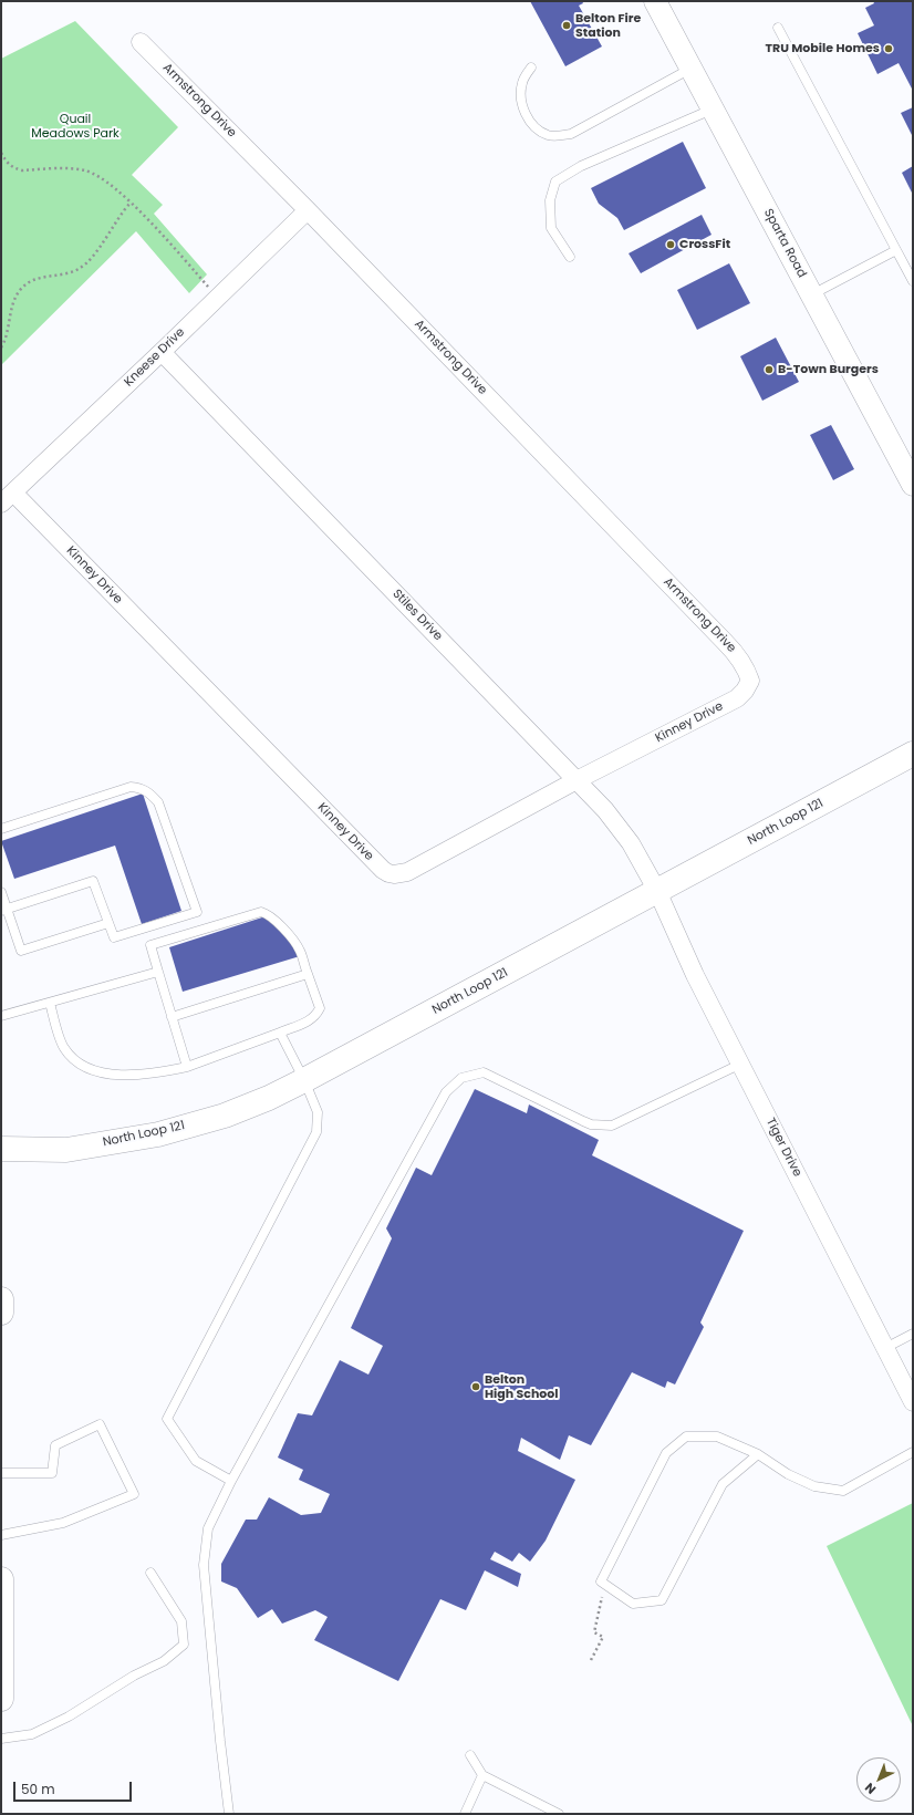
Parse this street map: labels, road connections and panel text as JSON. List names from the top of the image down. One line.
{"streets":{"main road":["North Loop 121"],"street":["Armstrong Drive","Sparta Road","Kneese Drive","Kinney Drive","Stiles Drive","Tiger Drive"]},"crossings":[["Armstrong Drive","Kneese Drive"],["Armstrong Drive","Kinney Drive"],["Kneese Drive","Kinney Drive"],["Kneese Drive","Stiles Drive"],["Kinney Drive","Stiles Drive"],["Stiles Drive","North Loop 121"],["Stiles Drive","Tiger Drive"],["North Loop 121","Tiger Drive"]],"parks":["Quail Meadows Park"],"places":["Belton Fire Station","TRU Mobile Homes","CrossFit","B-Town Burgers","Belton High School"],"scale_bar":"50 m","north":"bottom left"}
